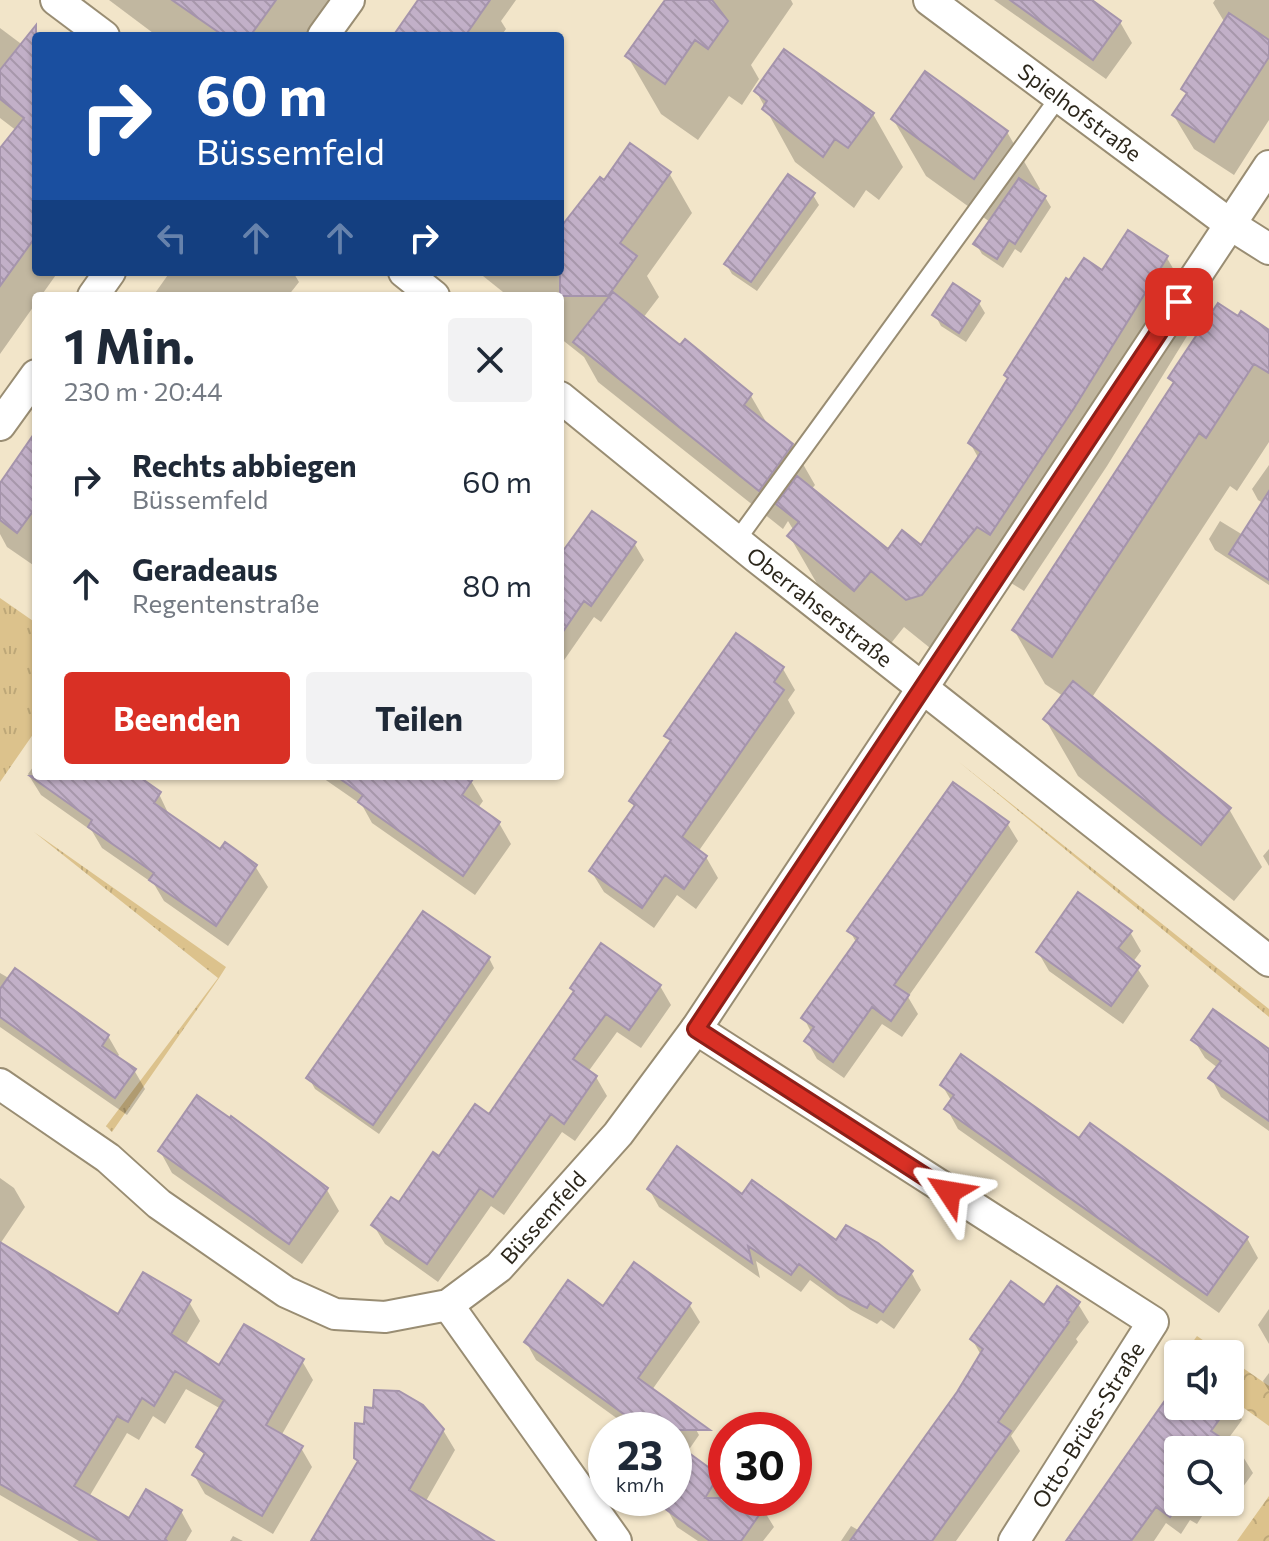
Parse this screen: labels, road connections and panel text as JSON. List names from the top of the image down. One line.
{"streets":{"street":["Spielhofstraße","Oberrahserstraße","Büssemfeld","Otto-Brües-Straße"]},"crossings":[["Spielhofstraße","Büssemfeld"],["Oberrahserstraße","Büssemfeld"],["Büssemfeld","Otto-Brües-Straße"]],"page":{"turn":["60 m","Büssemfeld"],"heading":["1 Min.","230 m · 20:44"],"list":[{"name":"Rechts abbiegen","note":"Büssemfeld","value":"60 m"},{"name":"Geradeaus","note":"Regentenstraße","value":"80 m"}],"buttons":["Beenden","Teilen"],"speed":"23 km/h","limit":"30"}}
